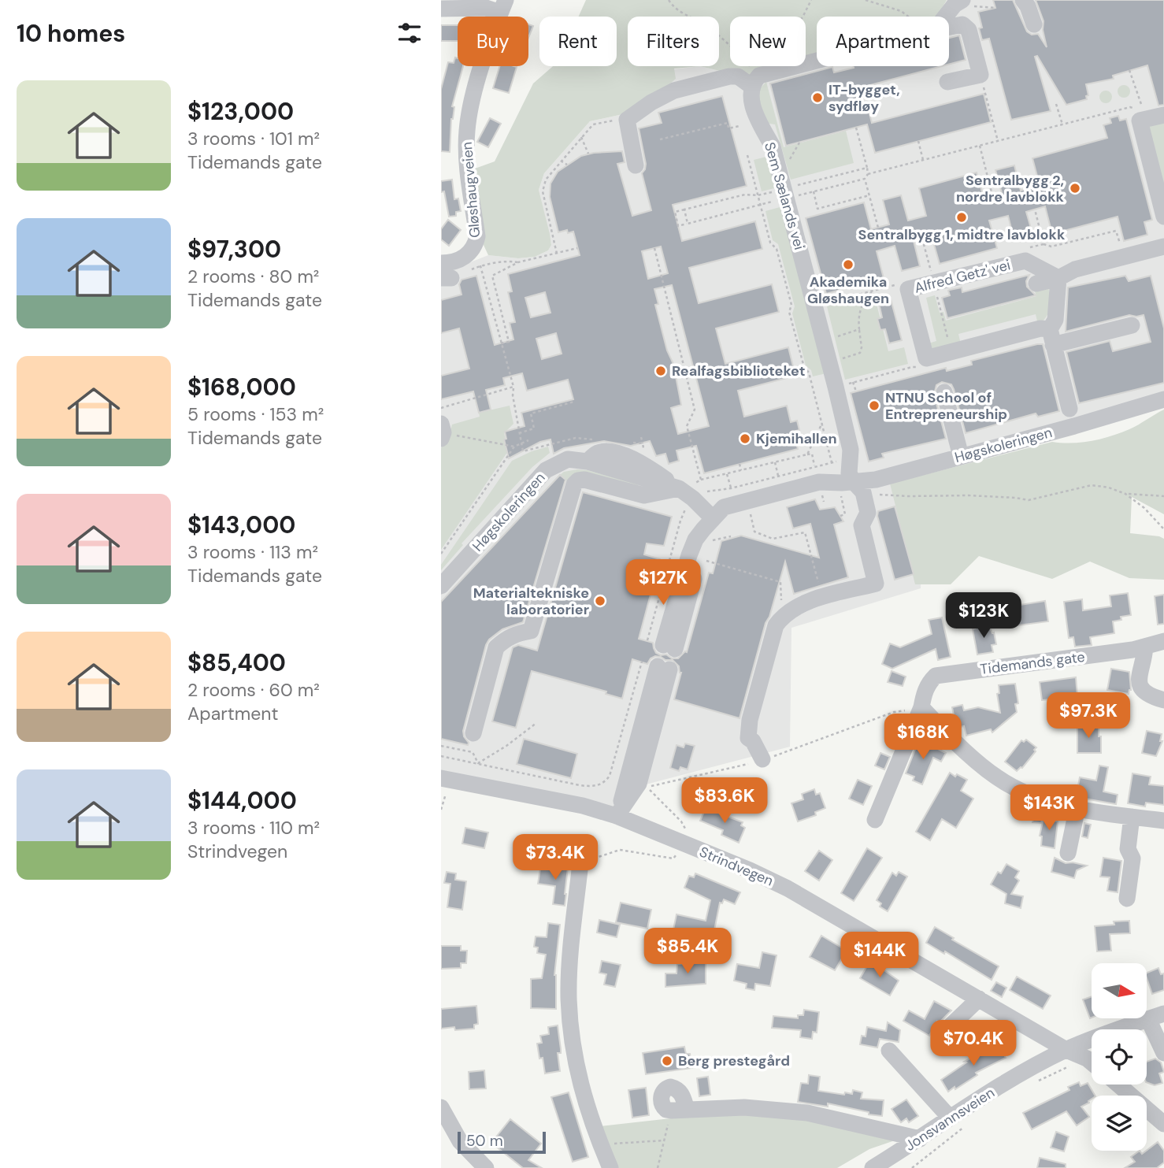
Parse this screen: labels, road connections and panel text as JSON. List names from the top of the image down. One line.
{"streets":{"street":["Gløshaugveien","Sem Sælands vei","Alfred Getz' vei","Høgskoleringen","Tidemands gate","Strindvegen","Jonsvannsveien"]},"crossings":[["Sem Sælands vei","Høgskoleringen"],["Strindvegen","Jonsvannsveien"]],"places":["IT-bygget, sydfløy","Sentralbygg 2, nordre lavblokk","Sentralbygg 1, midtre lavblokk","Akademika Gløshaugen","Realfagsbiblioteket","NTNU School of Entrepreneurship","Kjemihallen","Materialtekniske laboratorier","Berg prestegård"],"scale_bar":"50 m","north":"right","page":{"heading":"10 homes","chip":["Buy","Rent","Filters","New","Apartment"],"list":[{"name":"$123,000","note":"3 rooms · 101 m² · Tidemands gate"},{"name":"$97,300","note":"2 rooms · 80 m² · Tidemands gate"},{"name":"$168,000","note":"5 rooms · 153 m² · Tidemands gate"},{"name":"$143,000","note":"3 rooms · 113 m² · Tidemands gate"},{"name":"$85,400","note":"2 rooms · 60 m² · Apartment"},{"name":"$144,000","note":"3 rooms · 110 m² · Strindvegen"}],"price":["$127K","$123K","$97.3K","$168K","$83.6K","$143K","$73.4K","$85.4K","$144K","$70.4K"],"scale":"50 m"}}
